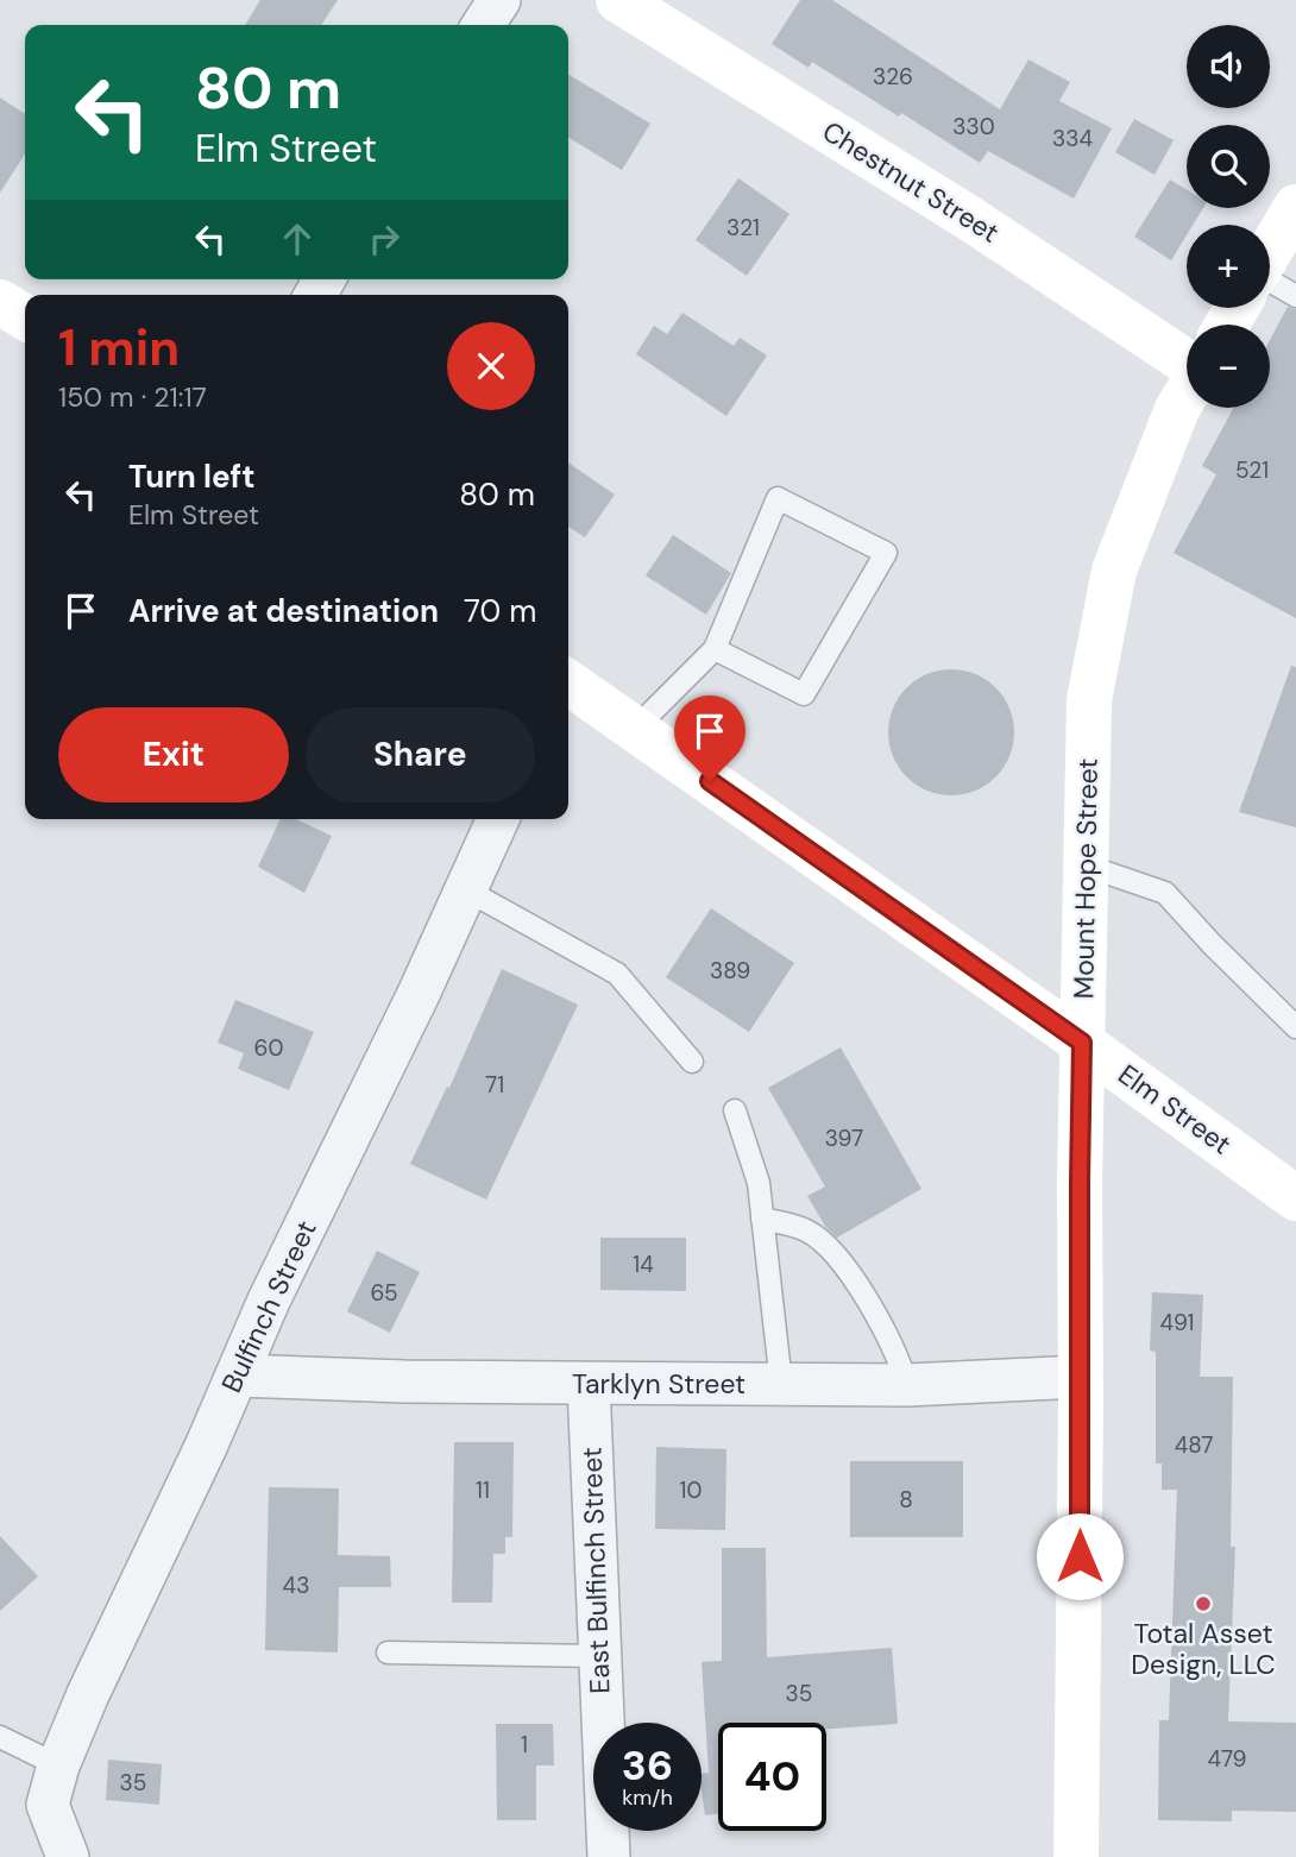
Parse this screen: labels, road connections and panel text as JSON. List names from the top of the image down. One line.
{"streets":{"street":["Chestnut Street","Mount Hope Street","Elm Street","Bulfinch Street","Tarklyn Street","East Bulfinch Street"]},"crossings":[["Mount Hope Street","Elm Street"],["Mount Hope Street","Tarklyn Street"],["Bulfinch Street","Tarklyn Street"],["Tarklyn Street","East Bulfinch Street"]],"places":["Total Asset Design, LLC"],"house_numbers":["326","330","334","321","521","389","60","71","397","14","65","491","487","11","10","8","43","35","1","479","35"],"page":{"map_buttons":["+","−"],"turn":["80 m","Elm Street"],"heading":["1 min","150 m · 21:17"],"list":[{"name":"Turn left","note":"Elm Street","value":"80 m"},{"name":"Arrive at destination","value":"70 m"}],"buttons":["Exit","Share"],"speed":"36 km/h","limit":"40"}}
